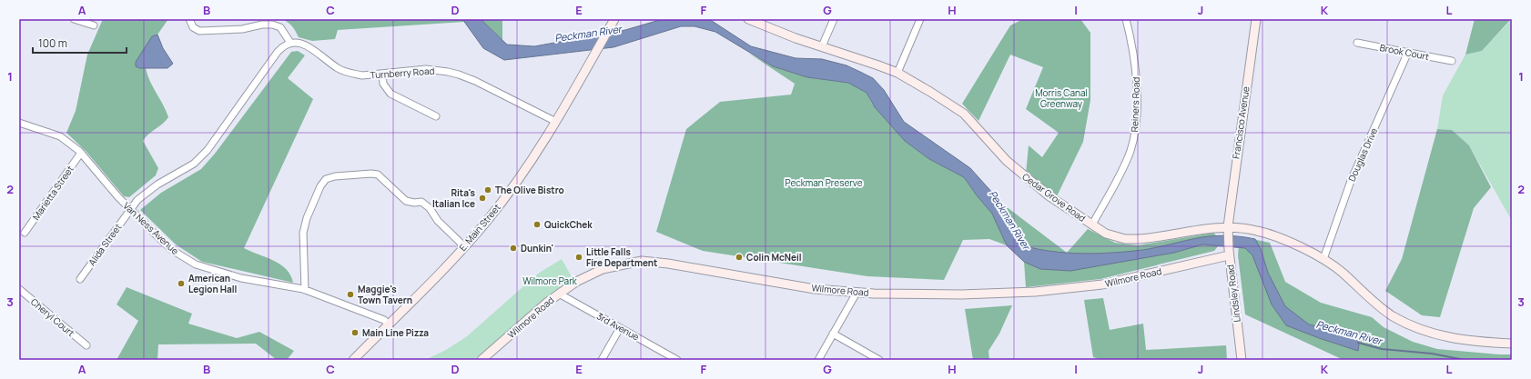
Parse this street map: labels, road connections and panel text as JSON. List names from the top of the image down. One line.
{"streets":{"street":["Brook Court","Turnberry Road","Reiners Road","Francisco Avenue","Douglas Drive","Marietta Street","Cedar Grove Road","E. Main Street","Van Ness Avenue","Alida Street","Wilmore Road","Lindsley Road","Cheryl Court","3rd Avenue"]},"crossings":[["Brook Court","Douglas Drive"],["Turnberry Road","E. Main Street"],["Reiners Road","Cedar Grove Road"],["Francisco Avenue","Cedar Grove Road"],["Francisco Avenue","Lindsley Road"],["Douglas Drive","Cedar Grove Road"],["Marietta Street","Van Ness Avenue"],["Cedar Grove Road","Lindsley Road"],["E. Main Street","Van Ness Avenue"],["Van Ness Avenue","Alida Street"],["Wilmore Road","Lindsley Road"],["Wilmore Road","3rd Avenue"]],"water":["Peckman River"],"parks":["Morris Canal Greenway","Peckman Preserve","Wilmore Park"],"places":["The Olive Bistro","Rita's Italian Ice","QuickChek","Dunkin'","Little Falls Fire Department","Colin McNeil","American Legion Hall","Maggie's Town Tavern","Main Line Pizza"],"scale_bar":"100 m","grid":{"columns":["A","B","C","D","E","F","G","H","I","J","K","L"],"rows":["1","2","3"]}}
